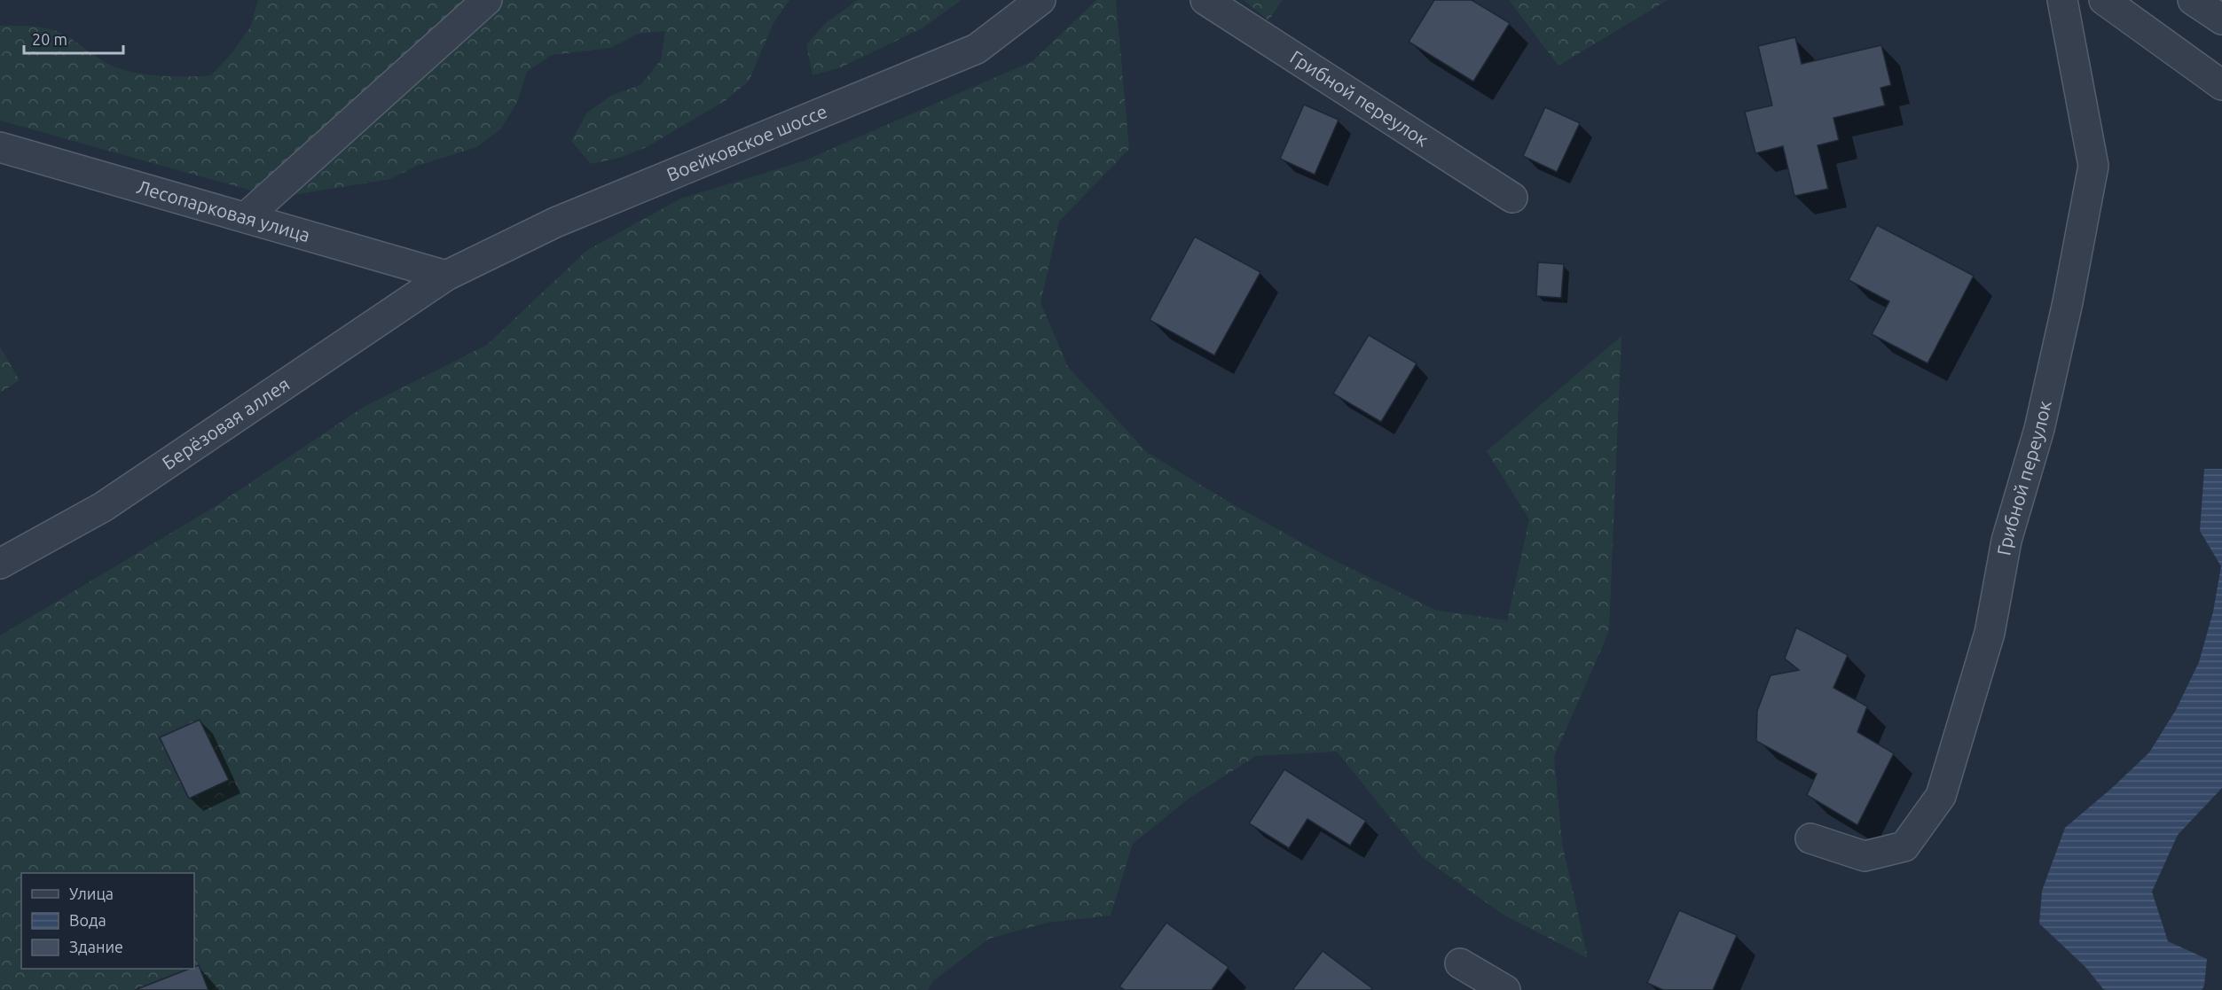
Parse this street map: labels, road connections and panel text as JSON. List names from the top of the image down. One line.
{"streets":{"street":["Грибной переулок","Воейковское шоссе","Лесопарковая улица","Берёзовая аллея"]},"crossings":[["Воейковское шоссе","Лесопарковая улица"],["Воейковское шоссе","Берёзовая аллея"],["Лесопарковая улица","Берёзовая аллея"]],"legend":["Улица","Вода","Здание"],"scale_bar":"20 m"}
